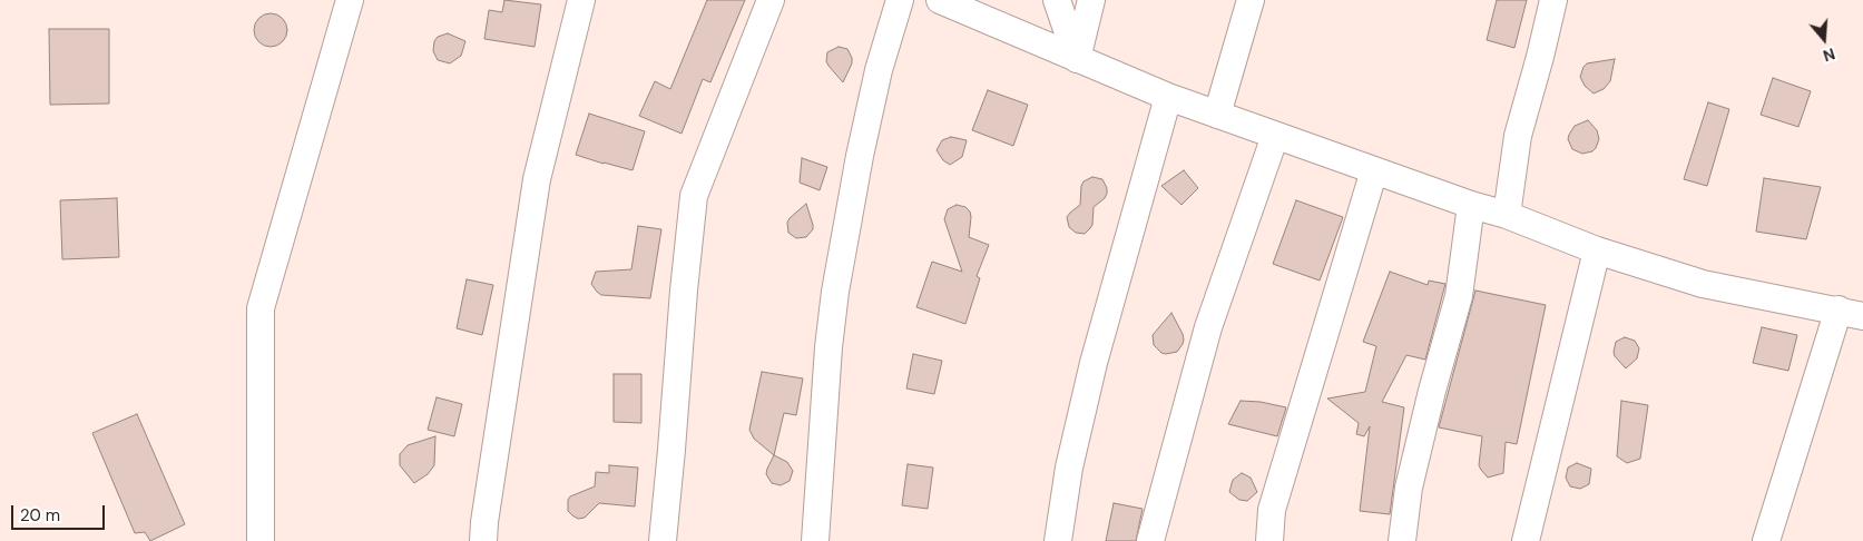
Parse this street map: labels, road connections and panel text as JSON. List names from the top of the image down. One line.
{"scale_bar":"20 m","north":"bottom"}
